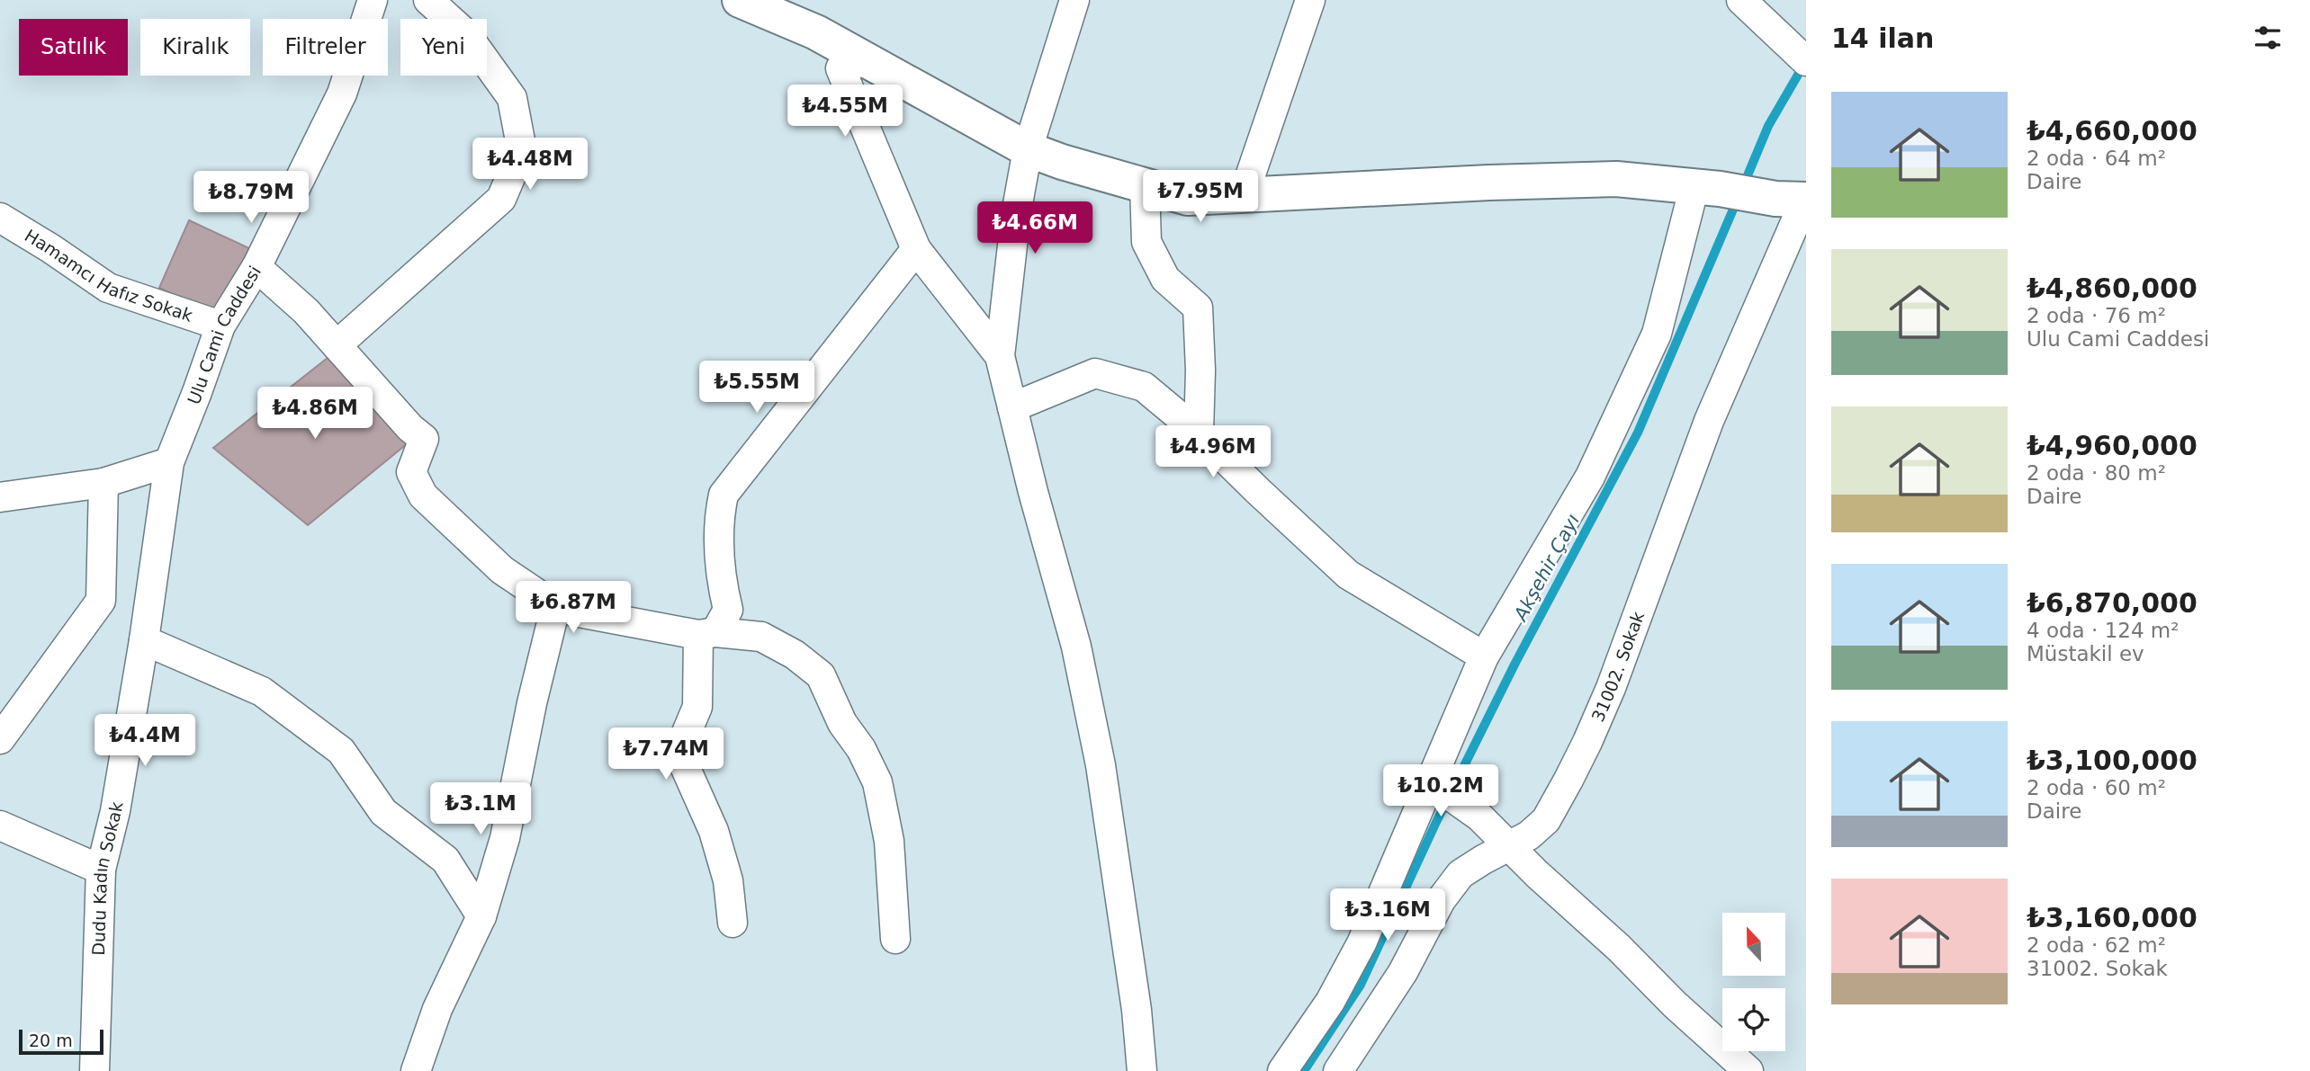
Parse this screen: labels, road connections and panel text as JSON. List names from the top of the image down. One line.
{"streets":{"street":["Hamamcı Hafız Sokak","Ulu Cami Caddesi","31002. Sokak","Dudu Kadın Sokak"]},"crossings":[["Hamamcı Hafız Sokak","Ulu Cami Caddesi"],["Ulu Cami Caddesi","Dudu Kadın Sokak"]],"water":["Akşehir Çayı"],"scale_bar":"20 m","north":"top","page":{"heading":"14 ilan","chip":["Satılık","Kiralık","Filtreler","Yeni"],"list":[{"name":"₺4,660,000","note":"2 oda · 64 m² · Daire"},{"name":"₺4,860,000","note":"2 oda · 76 m² · Ulu Cami Caddesi"},{"name":"₺4,960,000","note":"2 oda · 80 m² · Daire"},{"name":"₺6,870,000","note":"4 oda · 124 m² · Müstakil ev"},{"name":"₺3,100,000","note":"2 oda · 60 m² · Daire"},{"name":"₺3,160,000","note":"2 oda · 62 m² · 31002. Sokak"}],"price":["₺4.55M","₺4.48M","₺7.95M","₺8.79M","₺4.66M","₺5.55M","₺4.86M","₺4.96M","₺6.87M","₺4.4M","₺7.74M","₺10.2M","₺3.1M","₺3.16M"],"scale":"20 m"}}
